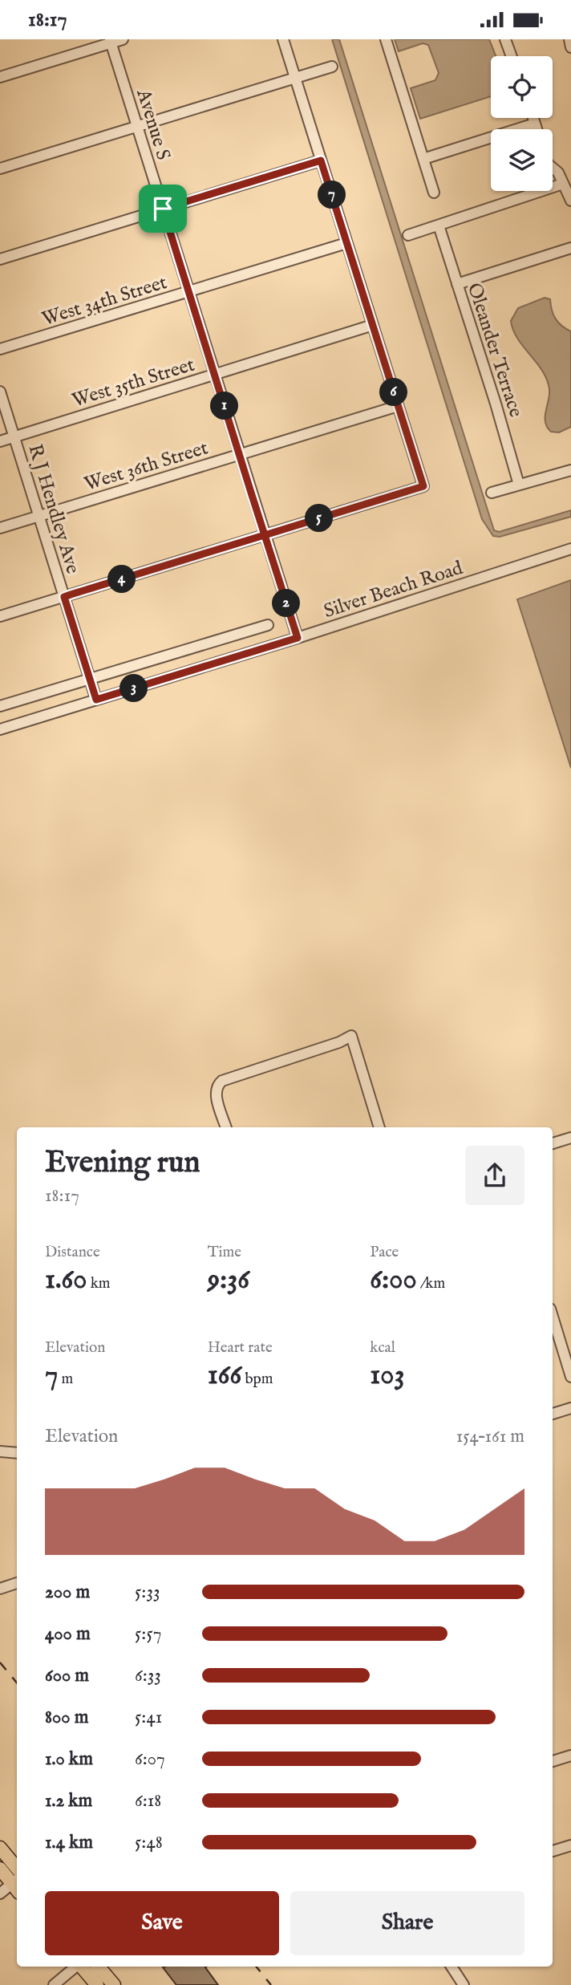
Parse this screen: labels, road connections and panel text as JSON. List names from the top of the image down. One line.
{"streets":{"street":["Avenue S","West 34th Street","Oleander Terrace","West 35th Street","West 36th Street","R J Hendley Ave","Silver Beach Road"]},"crossings":[["Avenue S","West 34th Street"],["Avenue S","West 35th Street"],["Avenue S","West 36th Street"],["Avenue S","Silver Beach Road"],["West 35th Street","R J Hendley Ave"],["West 36th Street","R J Hendley Ave"],["R J Hendley Ave","Silver Beach Road"]],"page":{"status":"18:17","pins":["7","6","1","5","4","2","3"],"heading":["Evening run","18:17"],"stats":[["Distance","1.60 km"],["Time","9:36"],["Pace","6:00 /km"],["Elevation","7 m"],["Heart rate","166 bpm"],["kcal","103"]],"chart":["Elevation","154–161 m"],"list":[{"name":"200 m","note":"5:33"},{"name":"400 m","note":"5:57"},{"name":"600 m","note":"6:33"},{"name":"800 m","note":"5:41"},{"name":"1.0 km","note":"6:07"},{"name":"1.2 km","note":"6:18"},{"name":"1.4 km","note":"5:48"}],"buttons":["Save","Share"]}}
